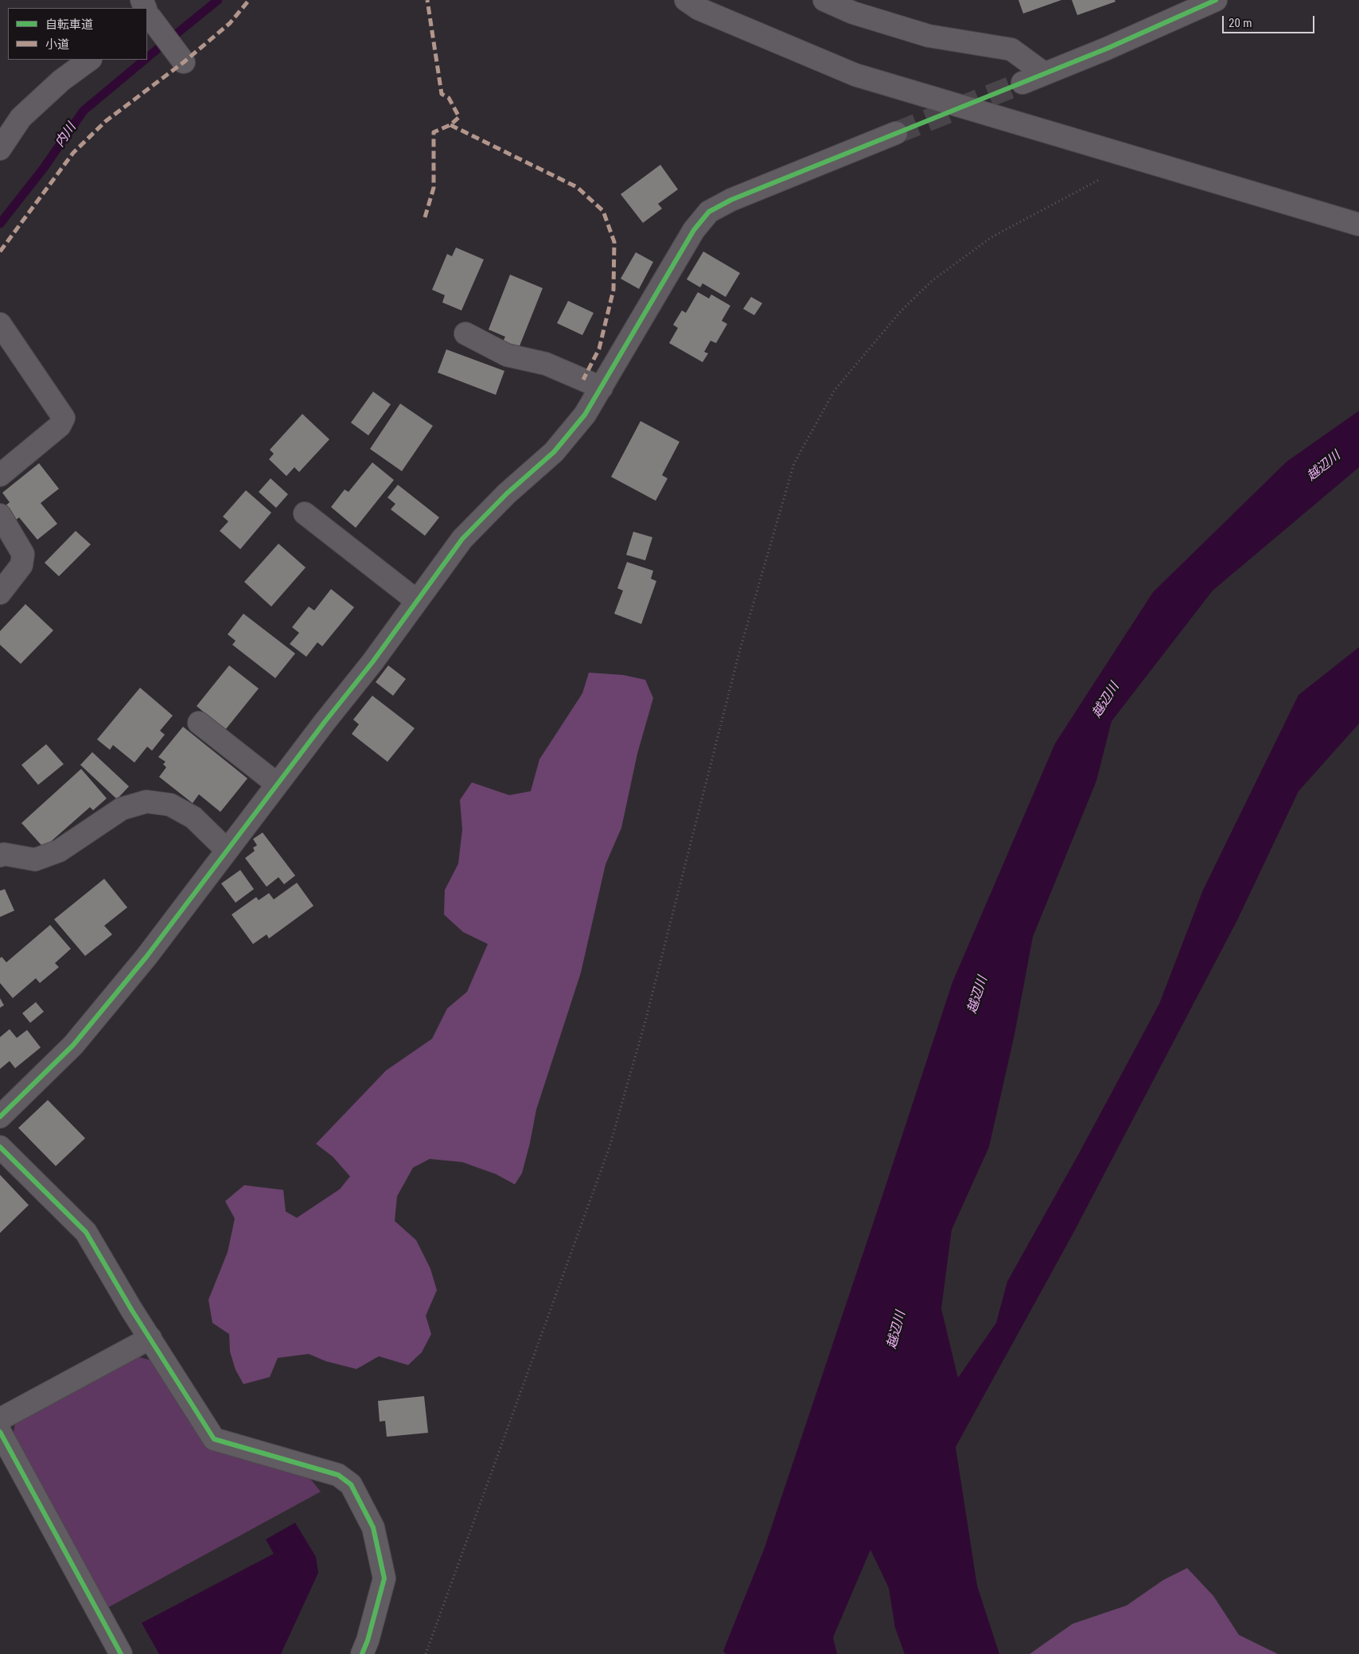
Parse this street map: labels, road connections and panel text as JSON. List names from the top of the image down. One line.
{"water":["内川","越辺川"],"legend":["自転車道","小道"],"scale_bar":"20 m"}
